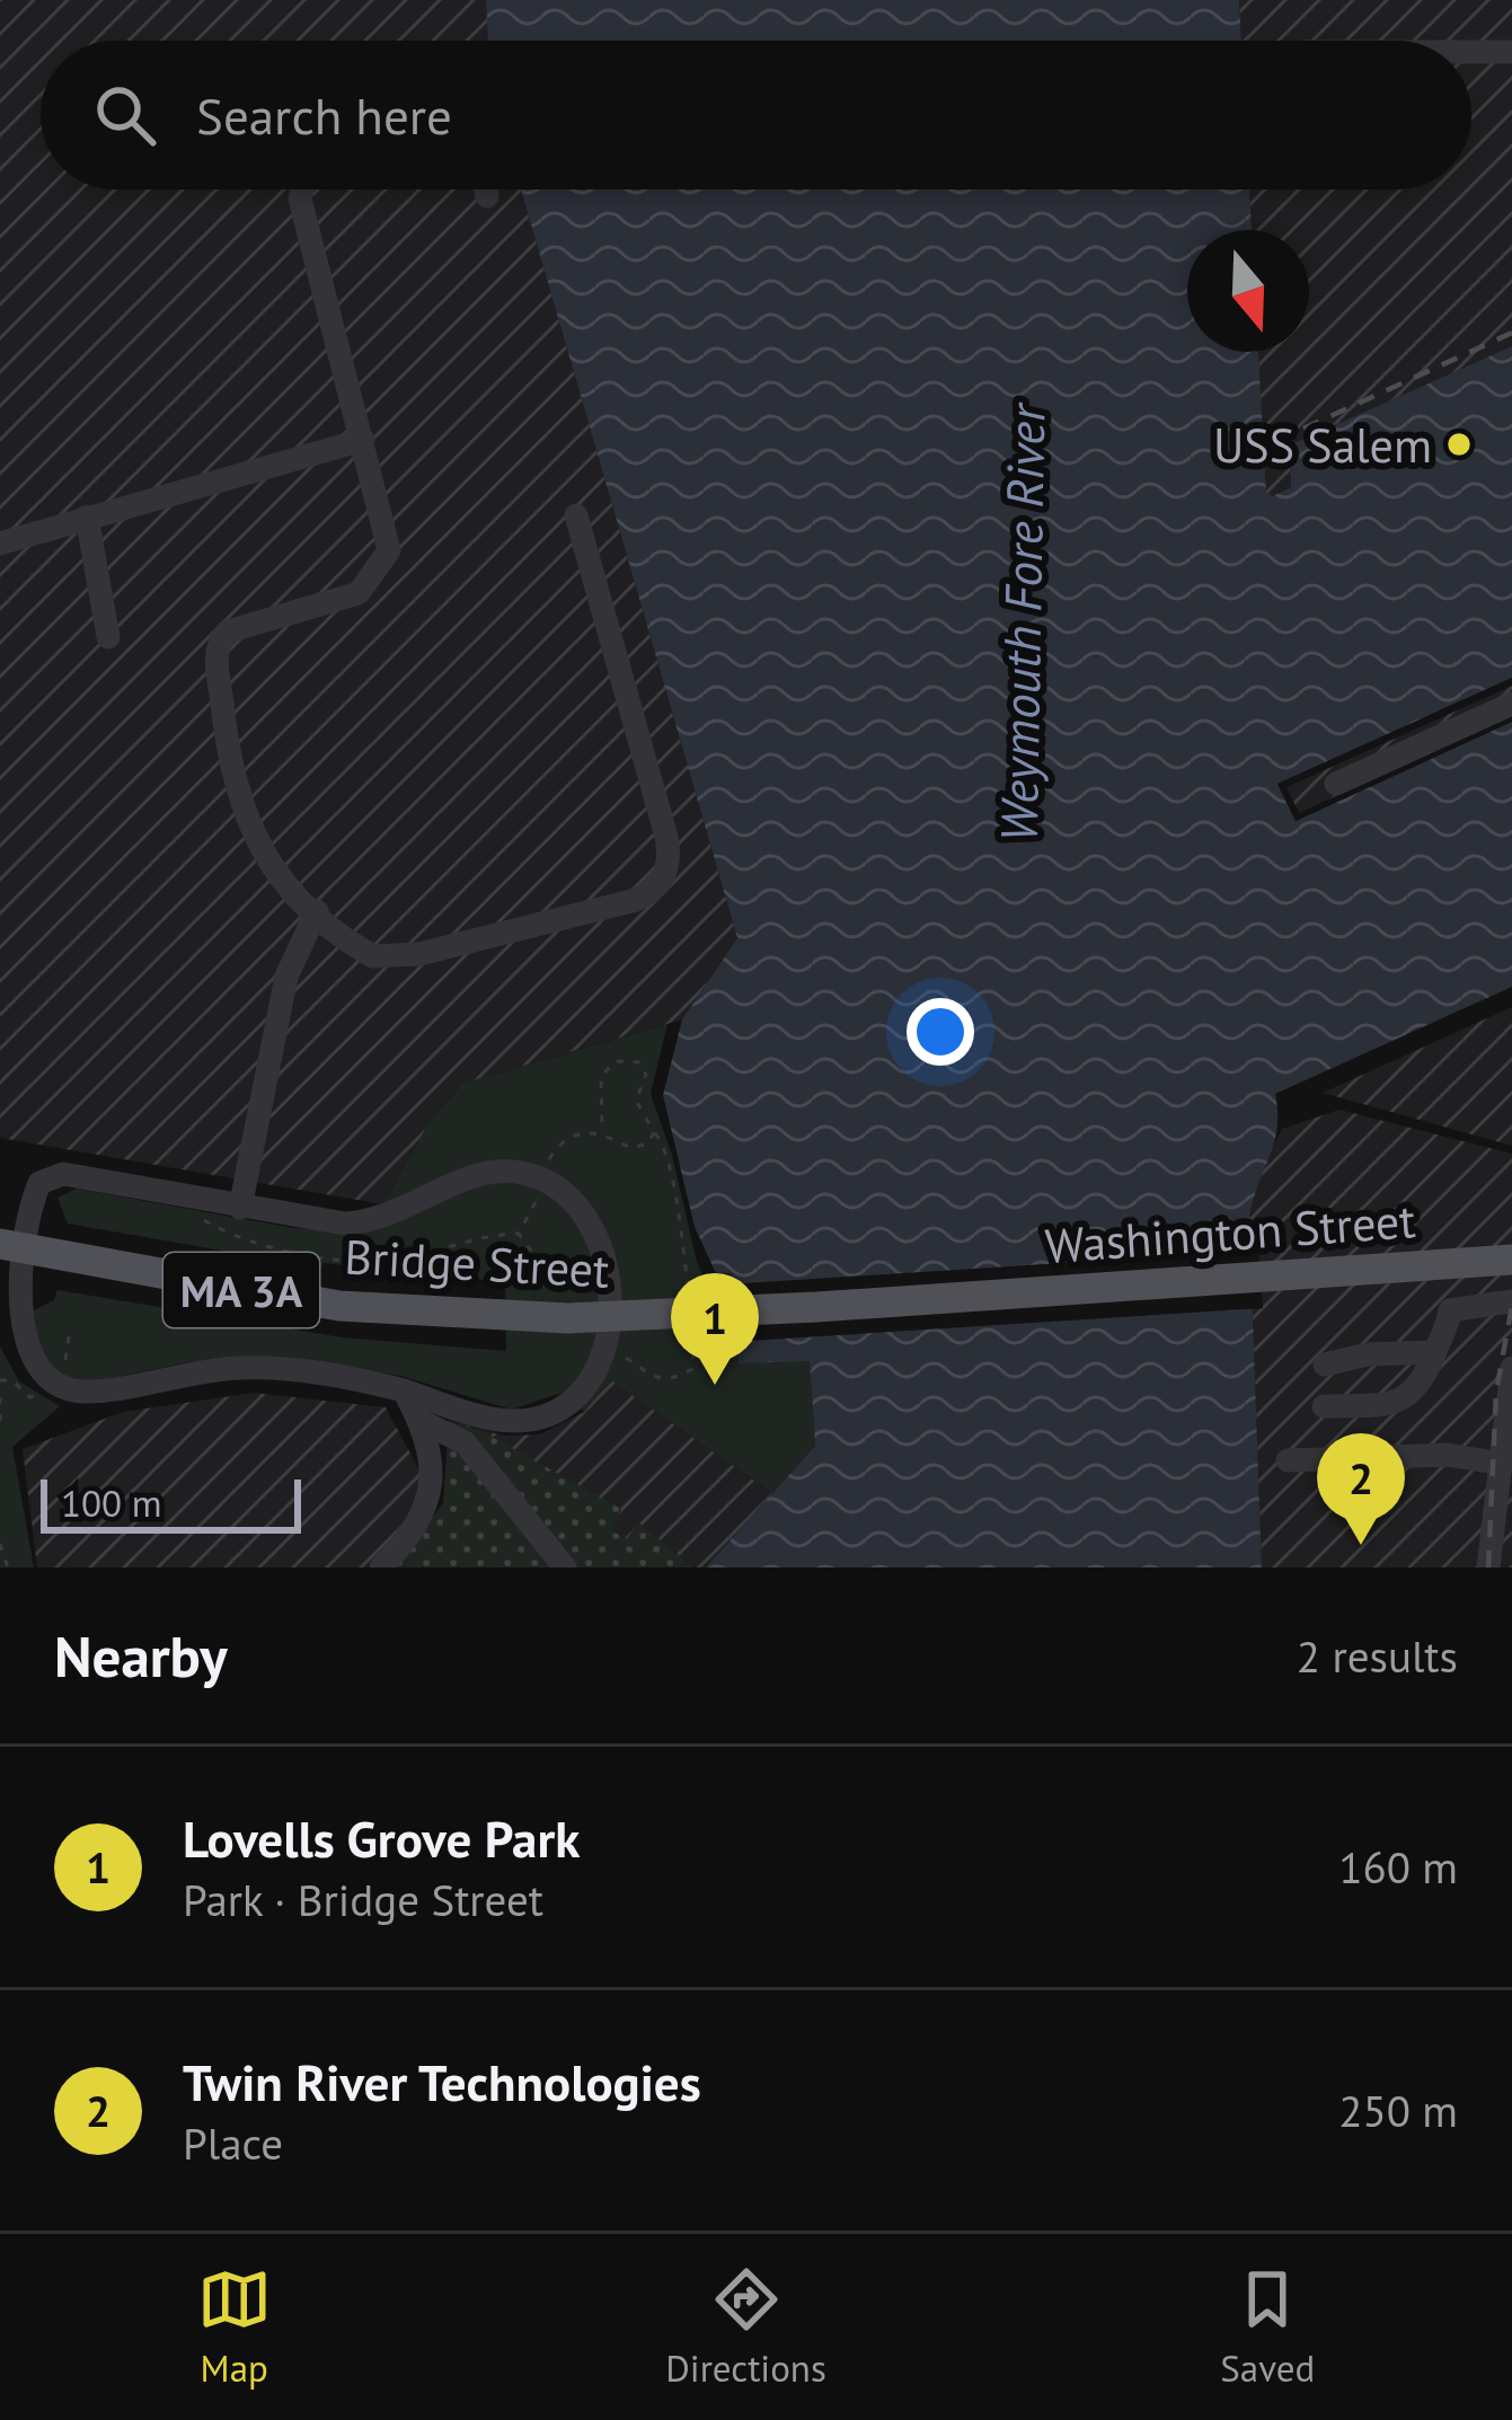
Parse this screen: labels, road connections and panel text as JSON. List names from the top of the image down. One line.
{"streets":{"main road":["Washington Street","Bridge Street","MA 3A"]},"crossings":[["Washington Street","Bridge Street"]],"water":["Weymouth Fore River"],"places":["USS Salem"],"scale_bar":"100 m","north":"bottom","page":{"search":"Search here","pins":["1","2"],"scale":"100 m","heading":["Nearby","2 results"],"list":[{"mark":"1","name":"Lovells Grove Park","note":"Park · Bridge Street","value":"160 m"},{"mark":"2","name":"Twin River Technologies","note":"Place","value":"250 m"}],"nav":["Map","Directions","Saved"]}}
